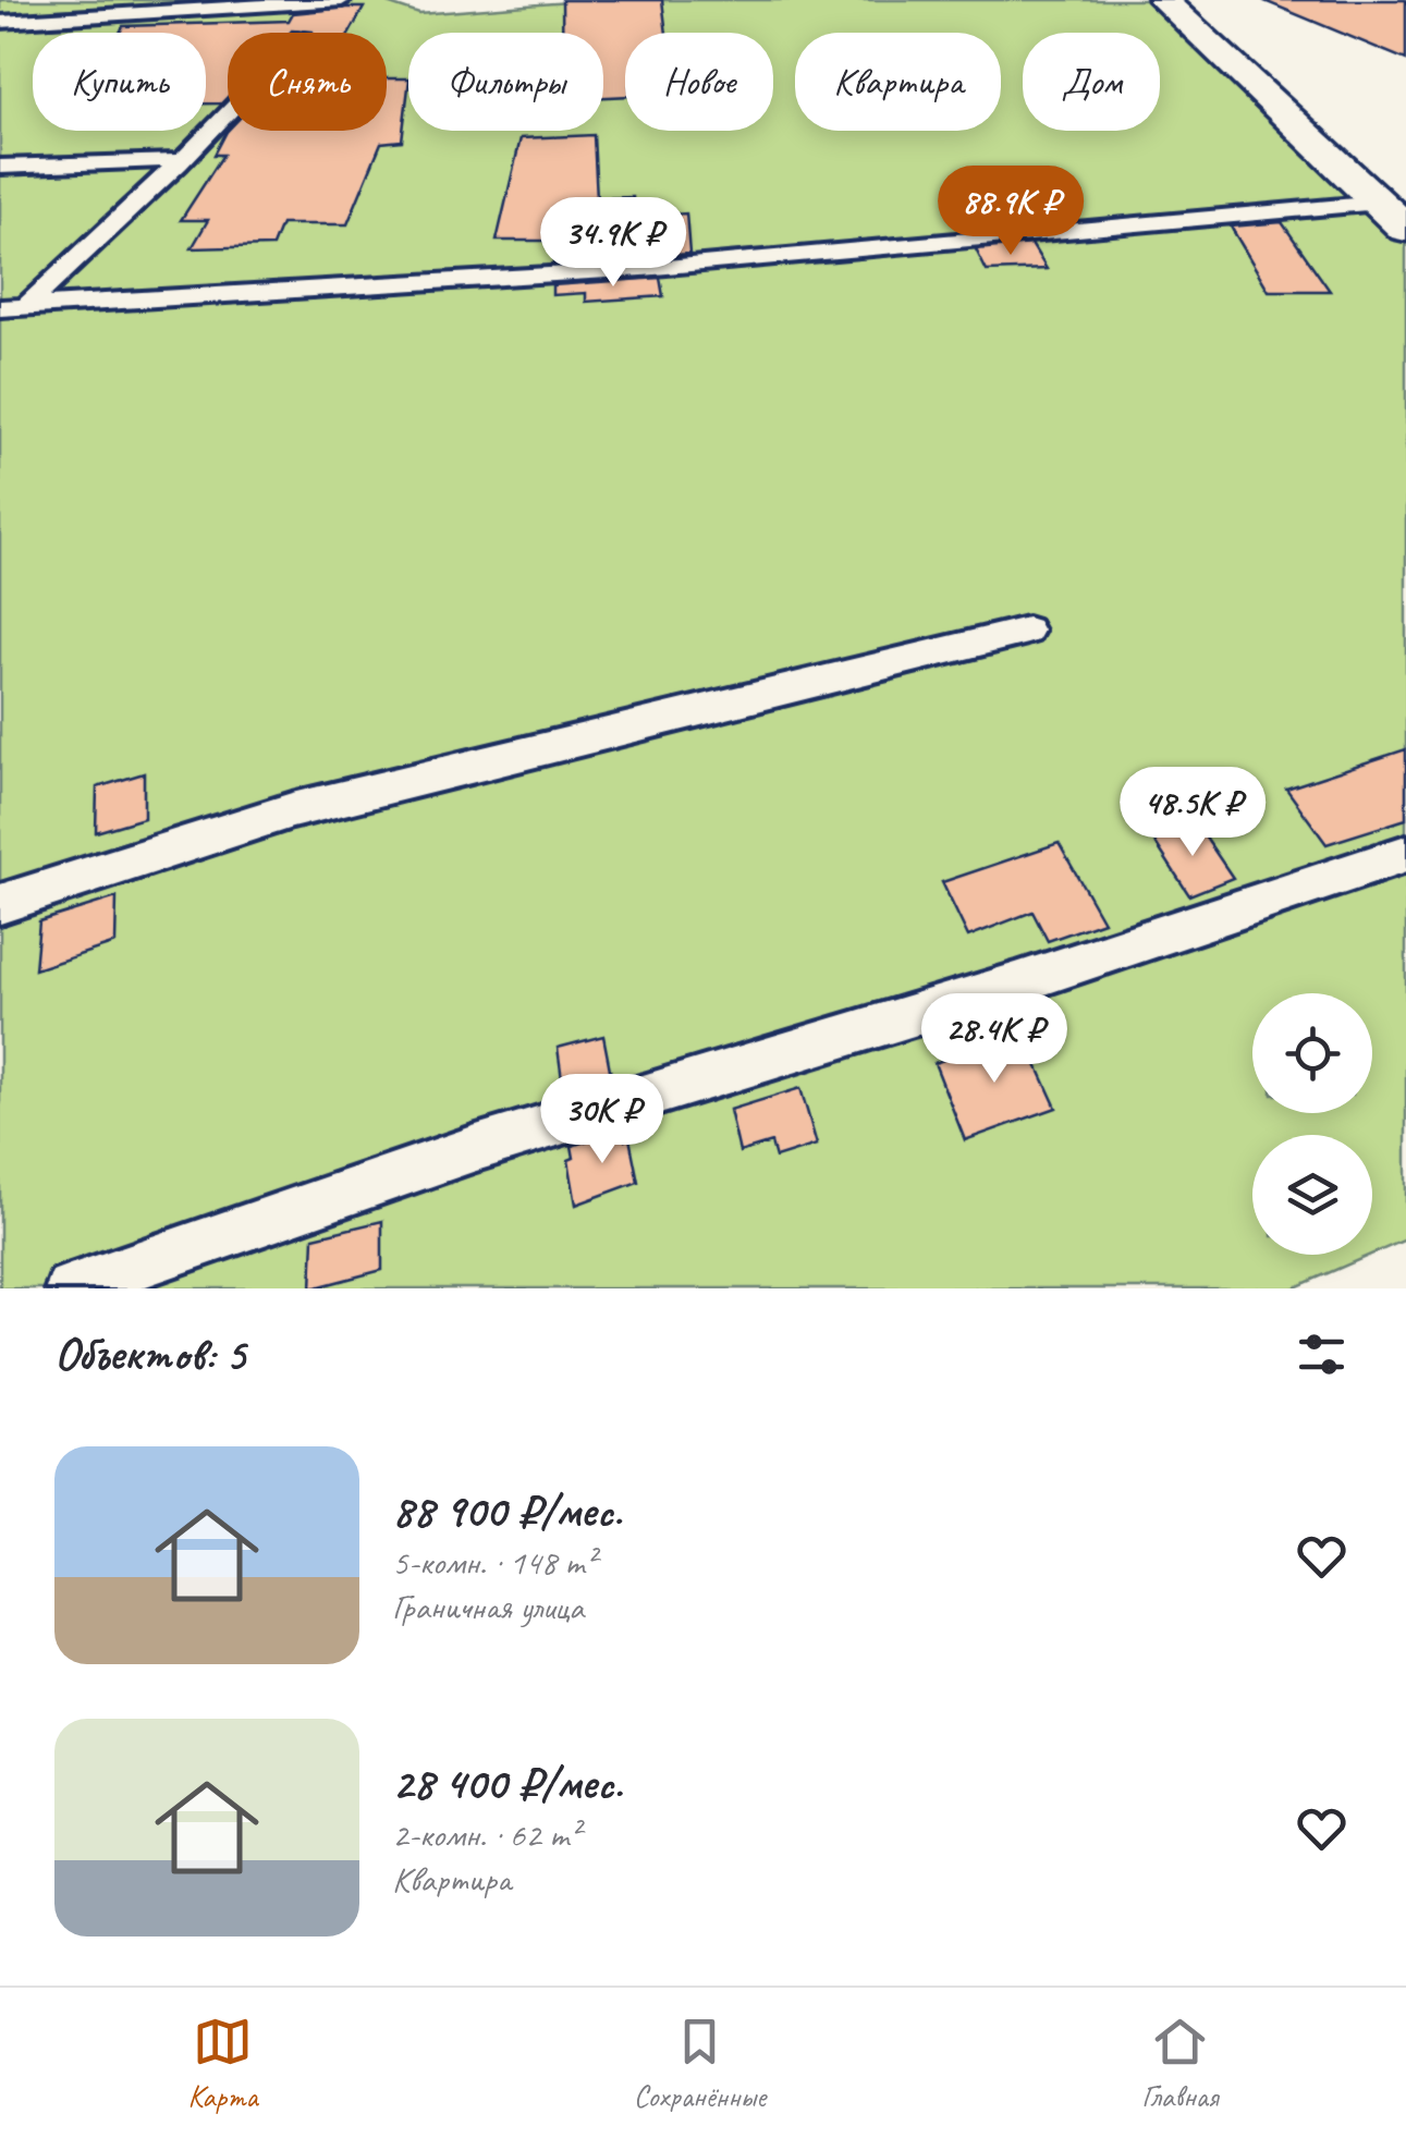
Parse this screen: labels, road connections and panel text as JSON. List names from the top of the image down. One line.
{"page":{"chip":["Купить","Снять","Фильтры","Новое","Квартира","Дом"],"price":["88.9K ₽","34.9K ₽","48.5K ₽","28.4K ₽","30K ₽"],"heading":"Объектов: 5","list":[{"name":"88 900 ₽/мес.","note":"5-комн. · 148 m² · Граничная улица"},{"name":"28 400 ₽/мес.","note":"2-комн. · 62 m² · Квартира"}],"tabs":["Карта","Сохранённые","Главная"]}}
